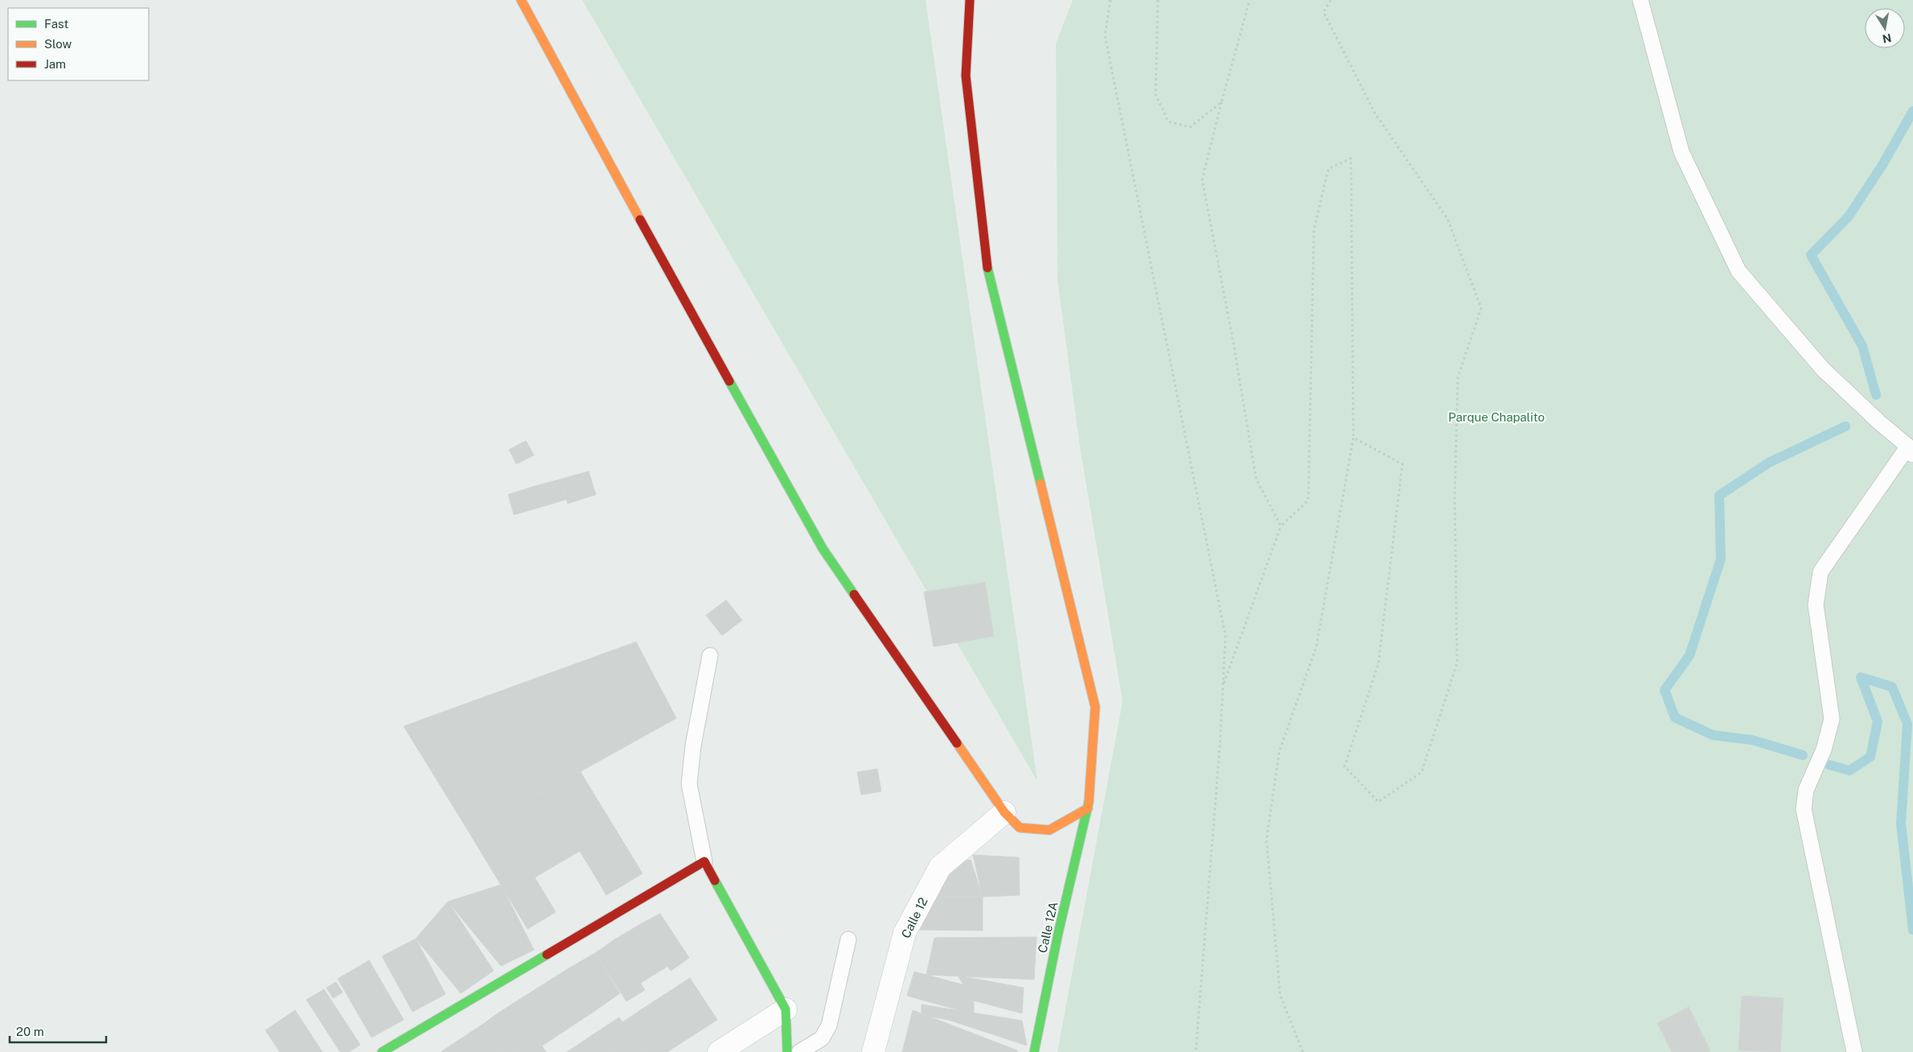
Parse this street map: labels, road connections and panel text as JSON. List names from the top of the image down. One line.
{"streets":{"street":["Calle 12","Calle 12A"]},"parks":["Parque Chapalito"],"legend":["Fast","Slow","Jam"],"scale_bar":"20 m","north":"bottom"}
